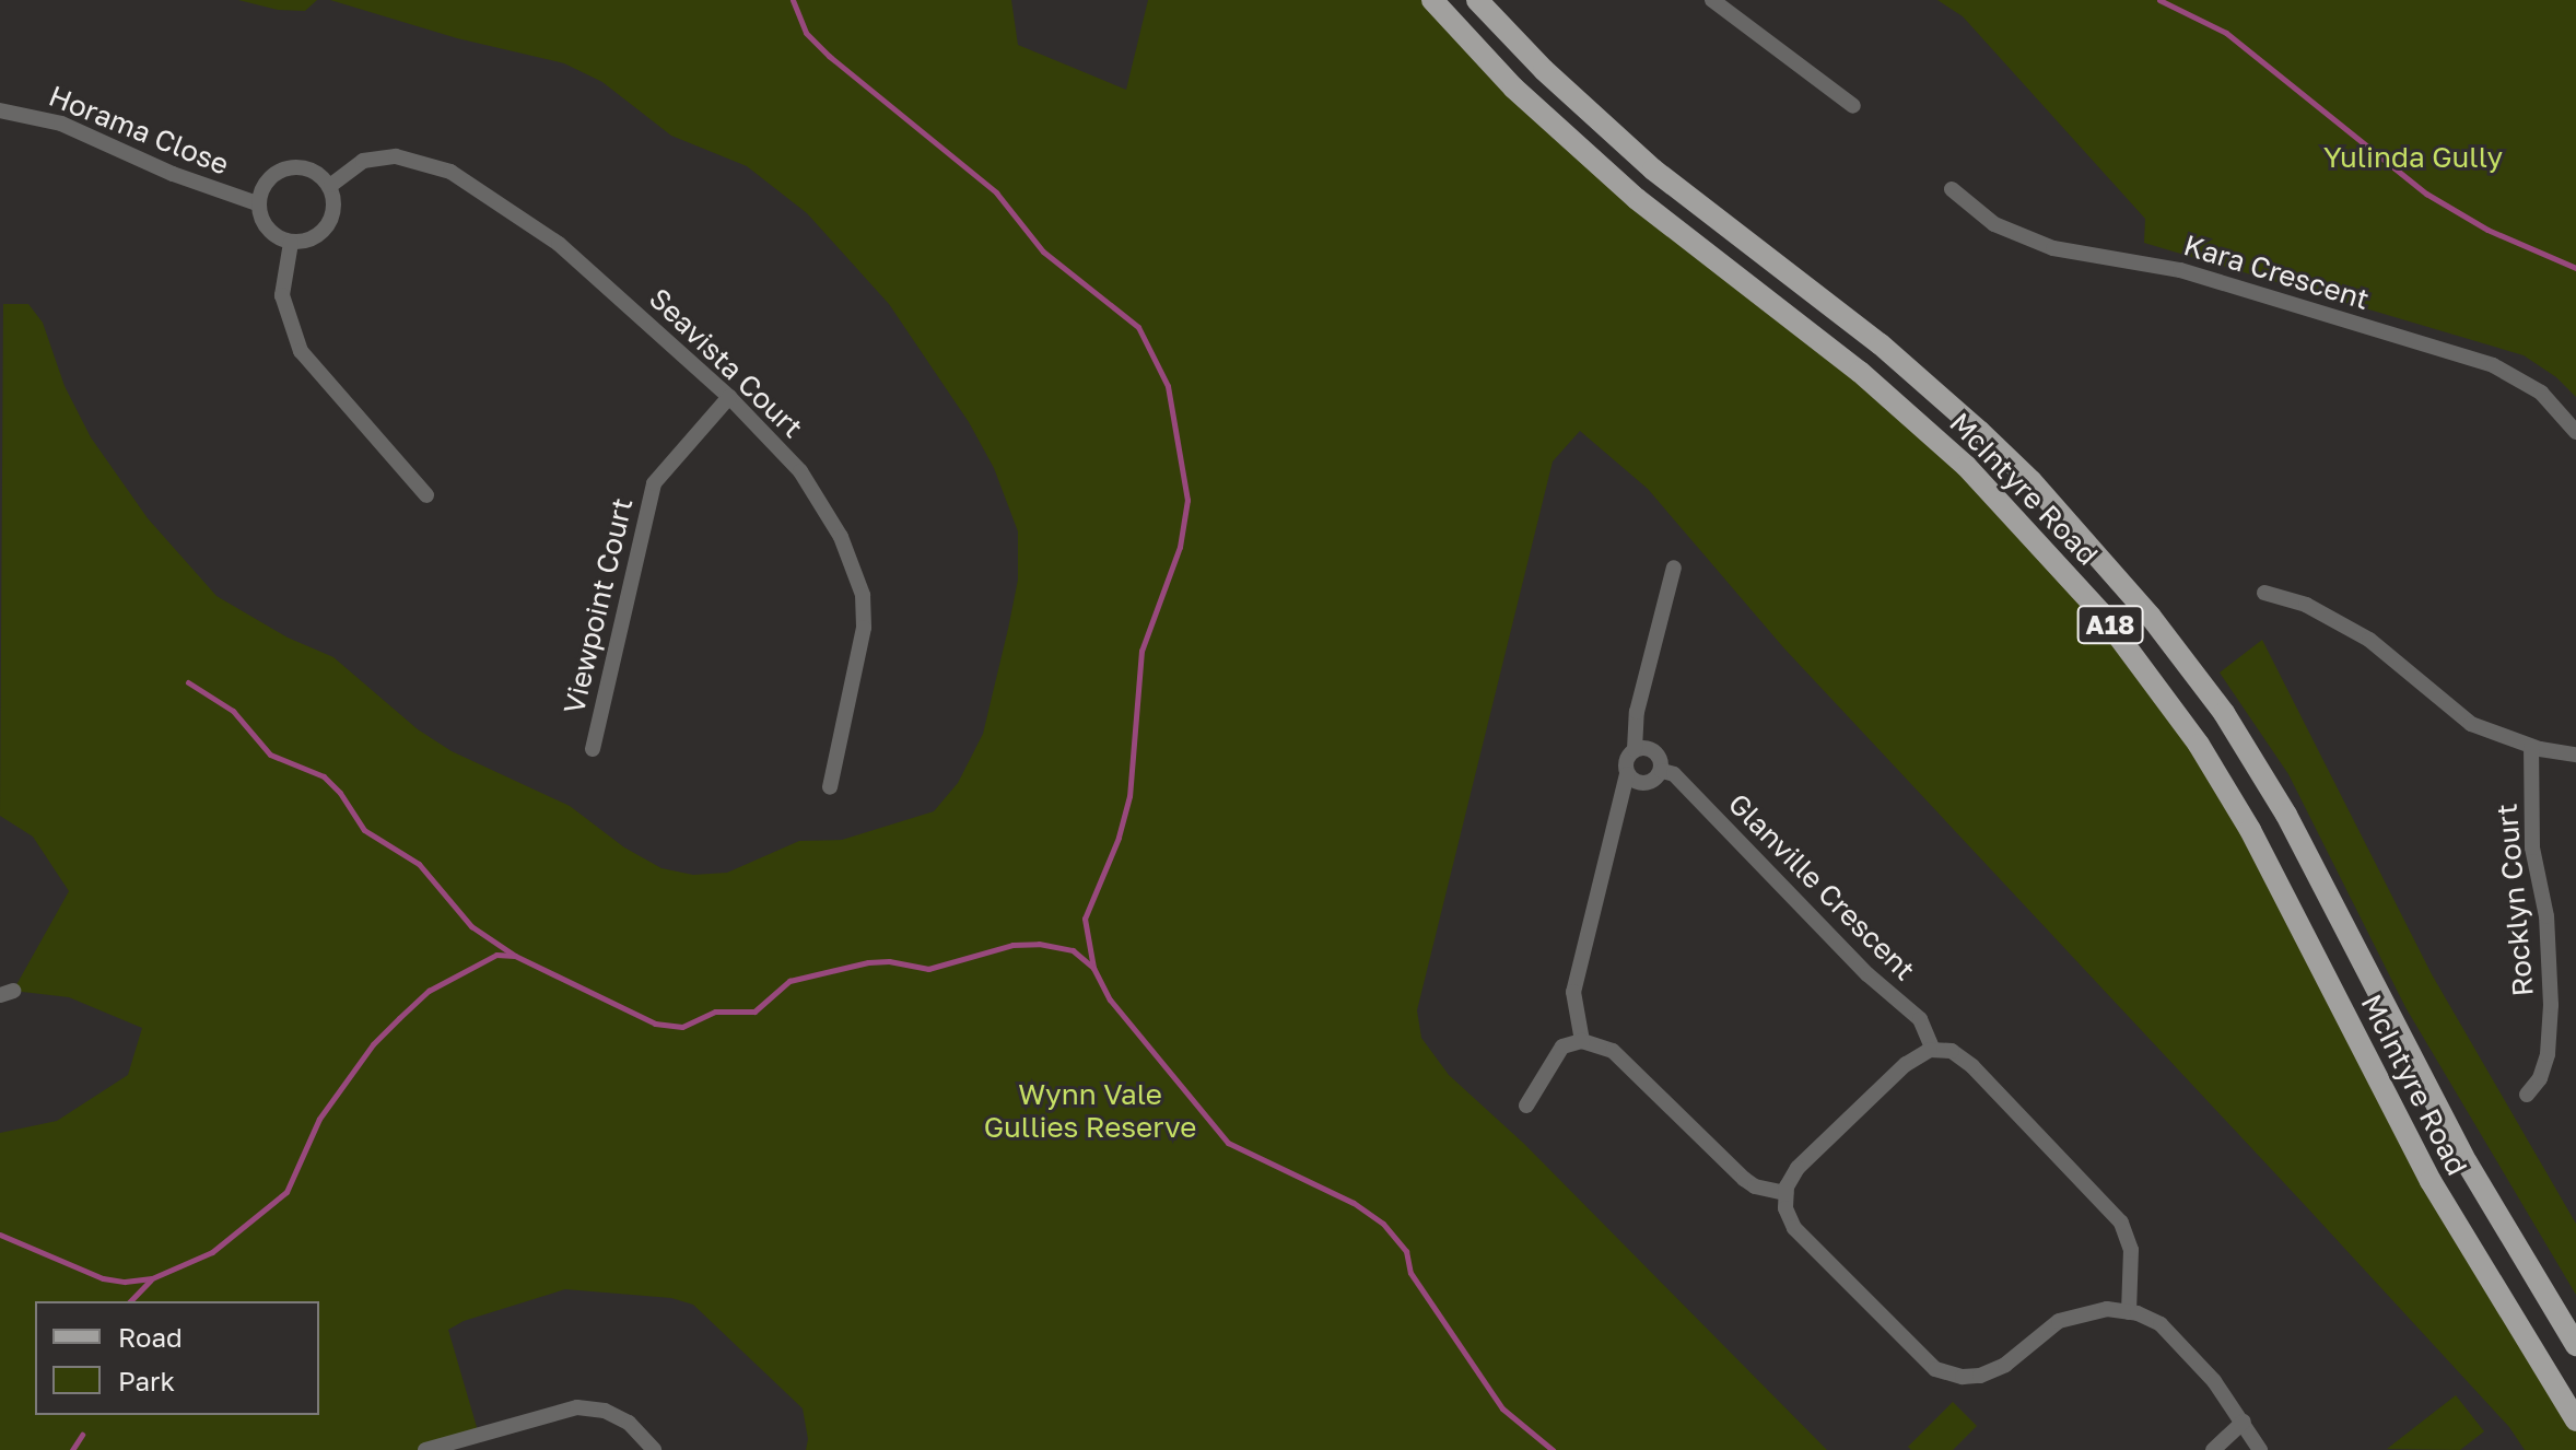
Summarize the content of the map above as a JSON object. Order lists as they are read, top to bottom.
{
  "streets": {
    "main road": ["McIntyre Road", "A18"],
    "street": [
      "Horama Close",
      "Kara Crescent",
      "Seavista Court",
      "Viewpoint Court",
      "Glanville Crescent",
      "Rocklyn Court"
    ]
  },
  "crossings": [
    ["Horama Close", "Seavista Court"],
    ["Seavista Court", "Viewpoint Court"]
  ],
  "parks": ["Yulinda Gully", "Wynn Vale Gullies Reserve"],
  "legend": ["Road", "Park"]
}
